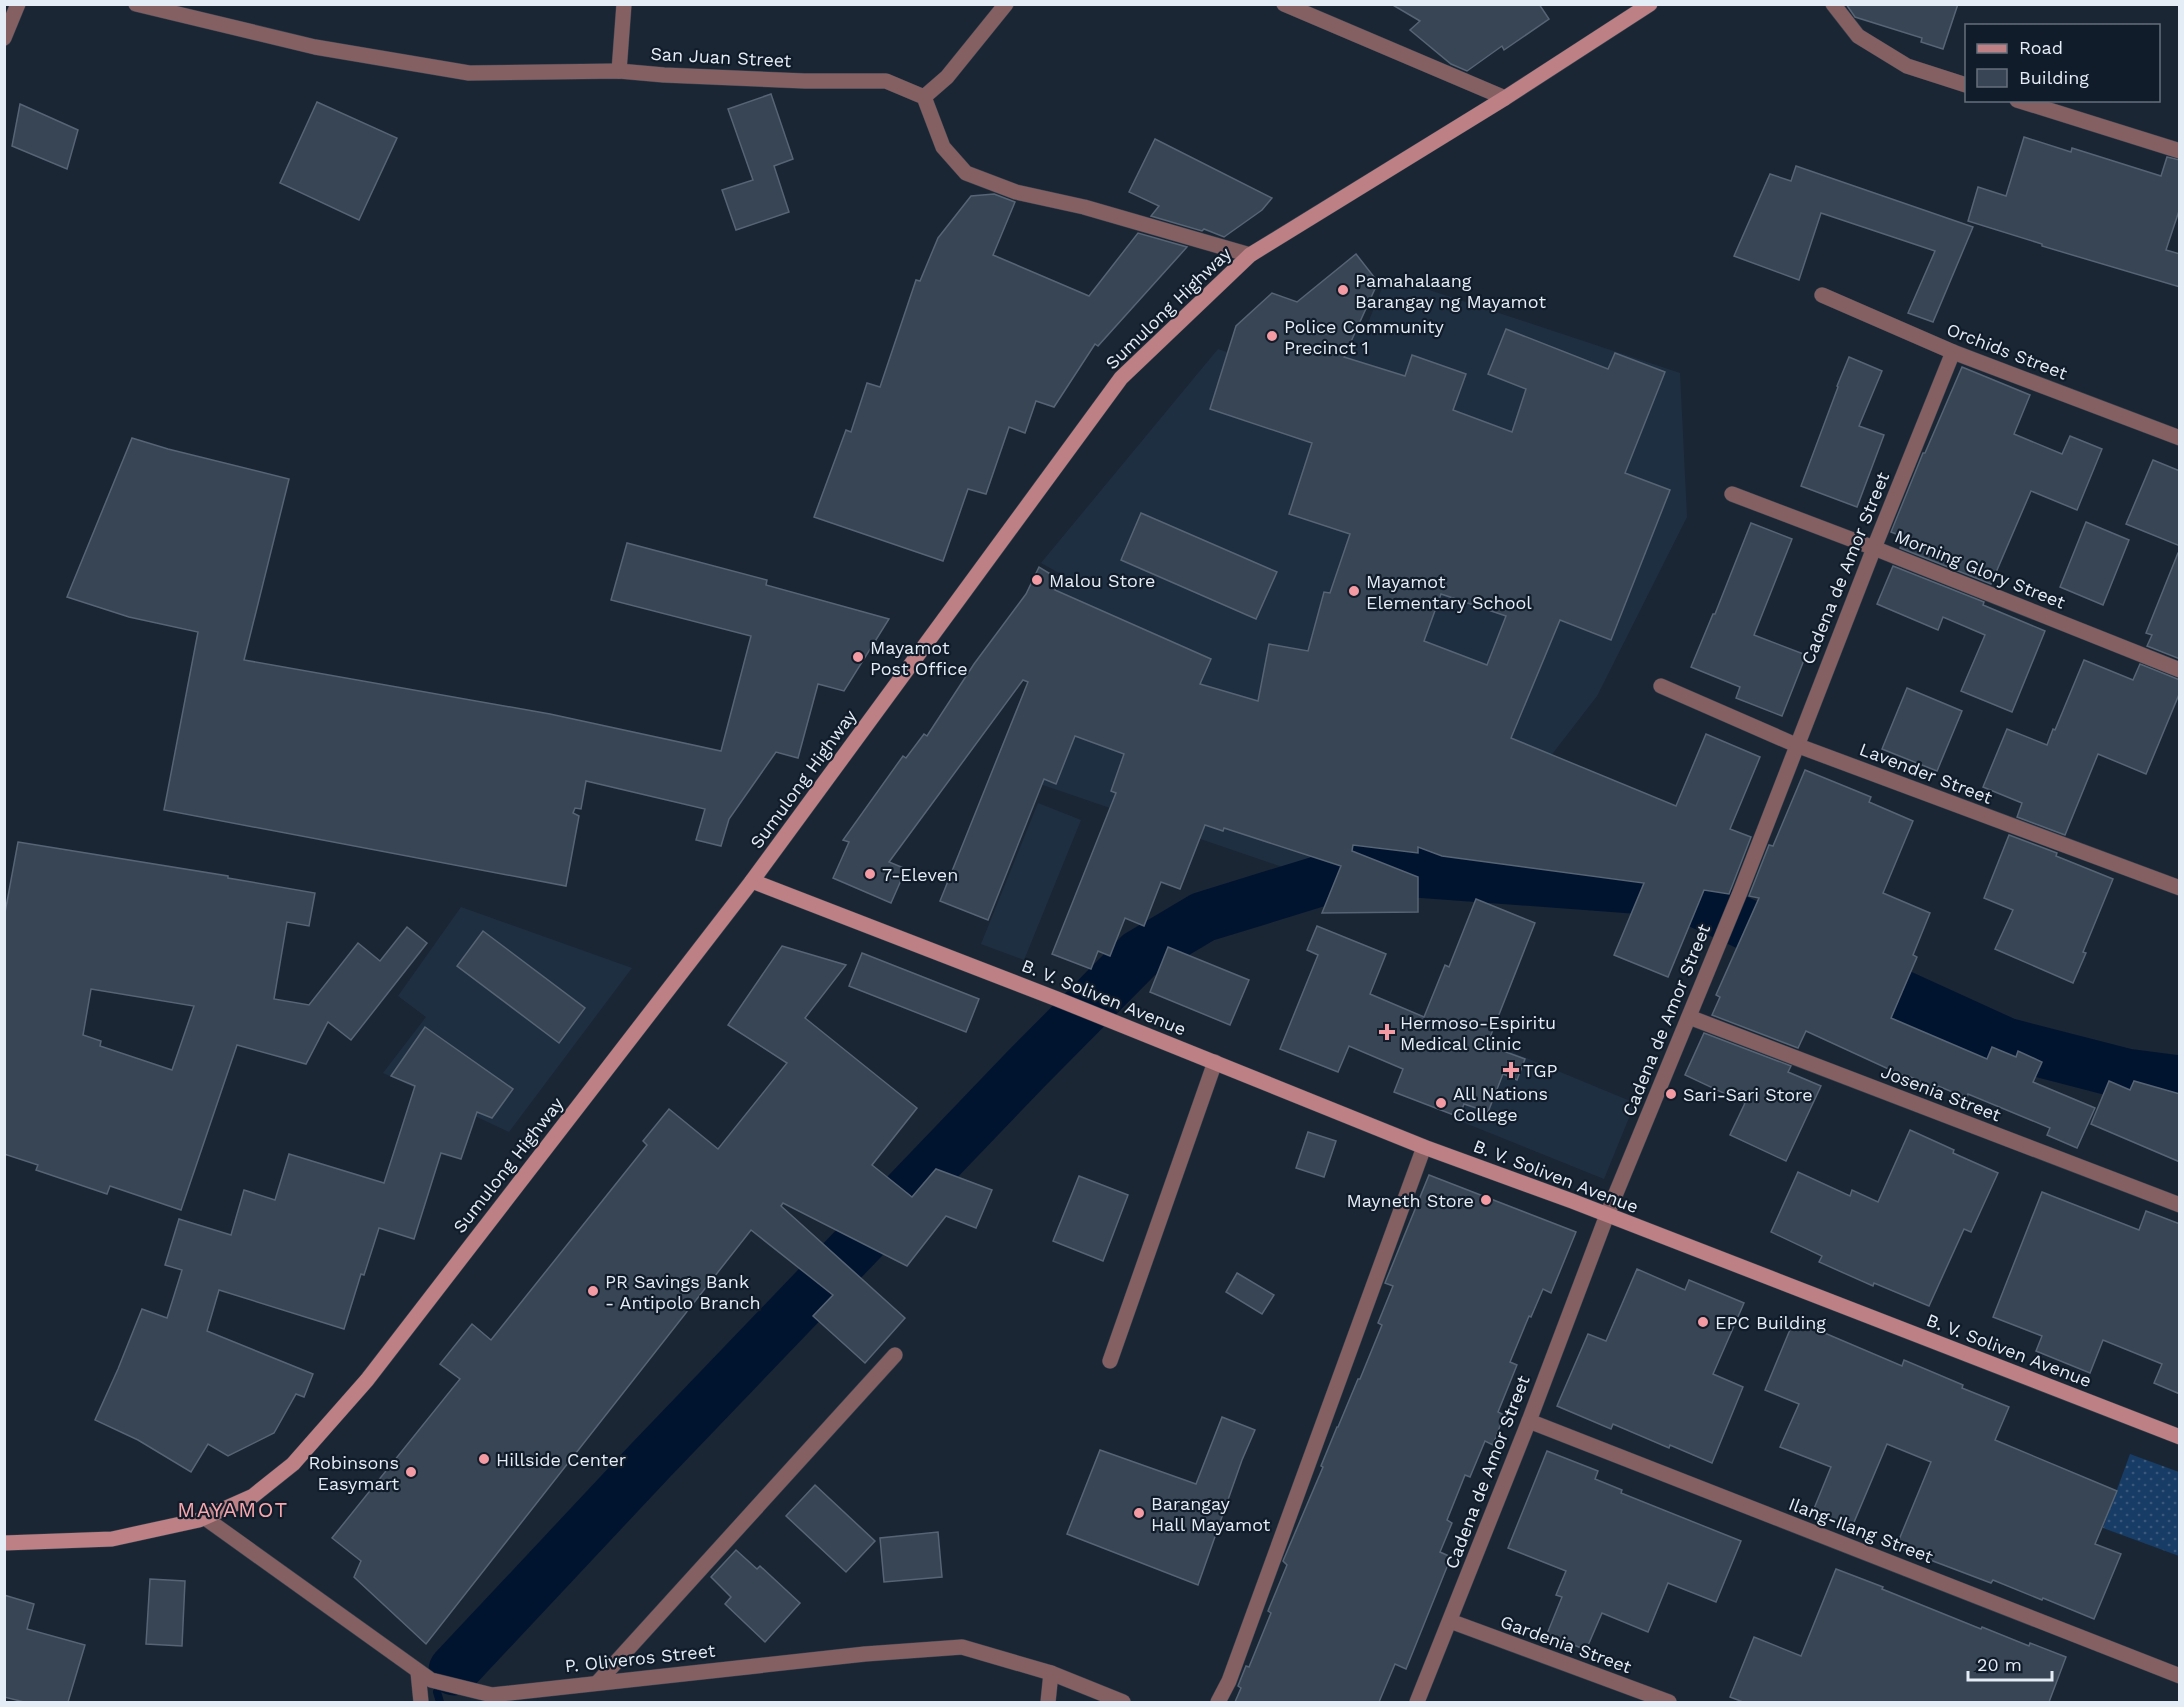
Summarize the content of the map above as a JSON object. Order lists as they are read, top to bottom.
{
  "streets": {
    "main road": ["Sumulong Highway", "B. V. Soliven Avenue"],
    "street": [
      "San Juan Street",
      "Orchids Street",
      "Cadena de Amor Street",
      "Morning Glory Street",
      "Lavender Street",
      "Josenia Street",
      "Ilang-Ilang Street",
      "Gardenia Street",
      "P. Oliveros Street"
    ]
  },
  "crossings": [
    ["Sumulong Highway", "B. V. Soliven Avenue"],
    ["Sumulong Highway", "P. Oliveros Street"],
    ["Orchids Street", "Cadena de Amor Street"],
    ["Cadena de Amor Street", "Morning Glory Street"],
    ["Cadena de Amor Street", "Lavender Street"],
    ["Cadena de Amor Street", "B. V. Soliven Avenue"],
    ["Cadena de Amor Street", "Josenia Street"],
    ["Cadena de Amor Street", "Ilang-Ilang Street"],
    ["Cadena de Amor Street", "Gardenia Street"]
  ],
  "districts": ["MAYAMOT"],
  "places": {
    "other": [
      "Pamahalaang Barangay ng Mayamot",
      "Police Community Precinct 1",
      "Malou Store",
      "Mayamot Elementary School",
      "Mayamot Post Office",
      "7-Eleven",
      "Sari-Sari Store",
      "All Nations College",
      "Mayneth Store",
      "PR Savings Bank - Antipolo Branch",
      "EPC Building",
      "Hillside Center",
      "Robinsons Easymart",
      "Barangay Hall Mayamot"
    ],
    "health": ["Hermoso-Espiritu Medical Clinic", "TGP"]
  },
  "legend": ["Road", "Building"],
  "scale_bar": "20 m"
}
